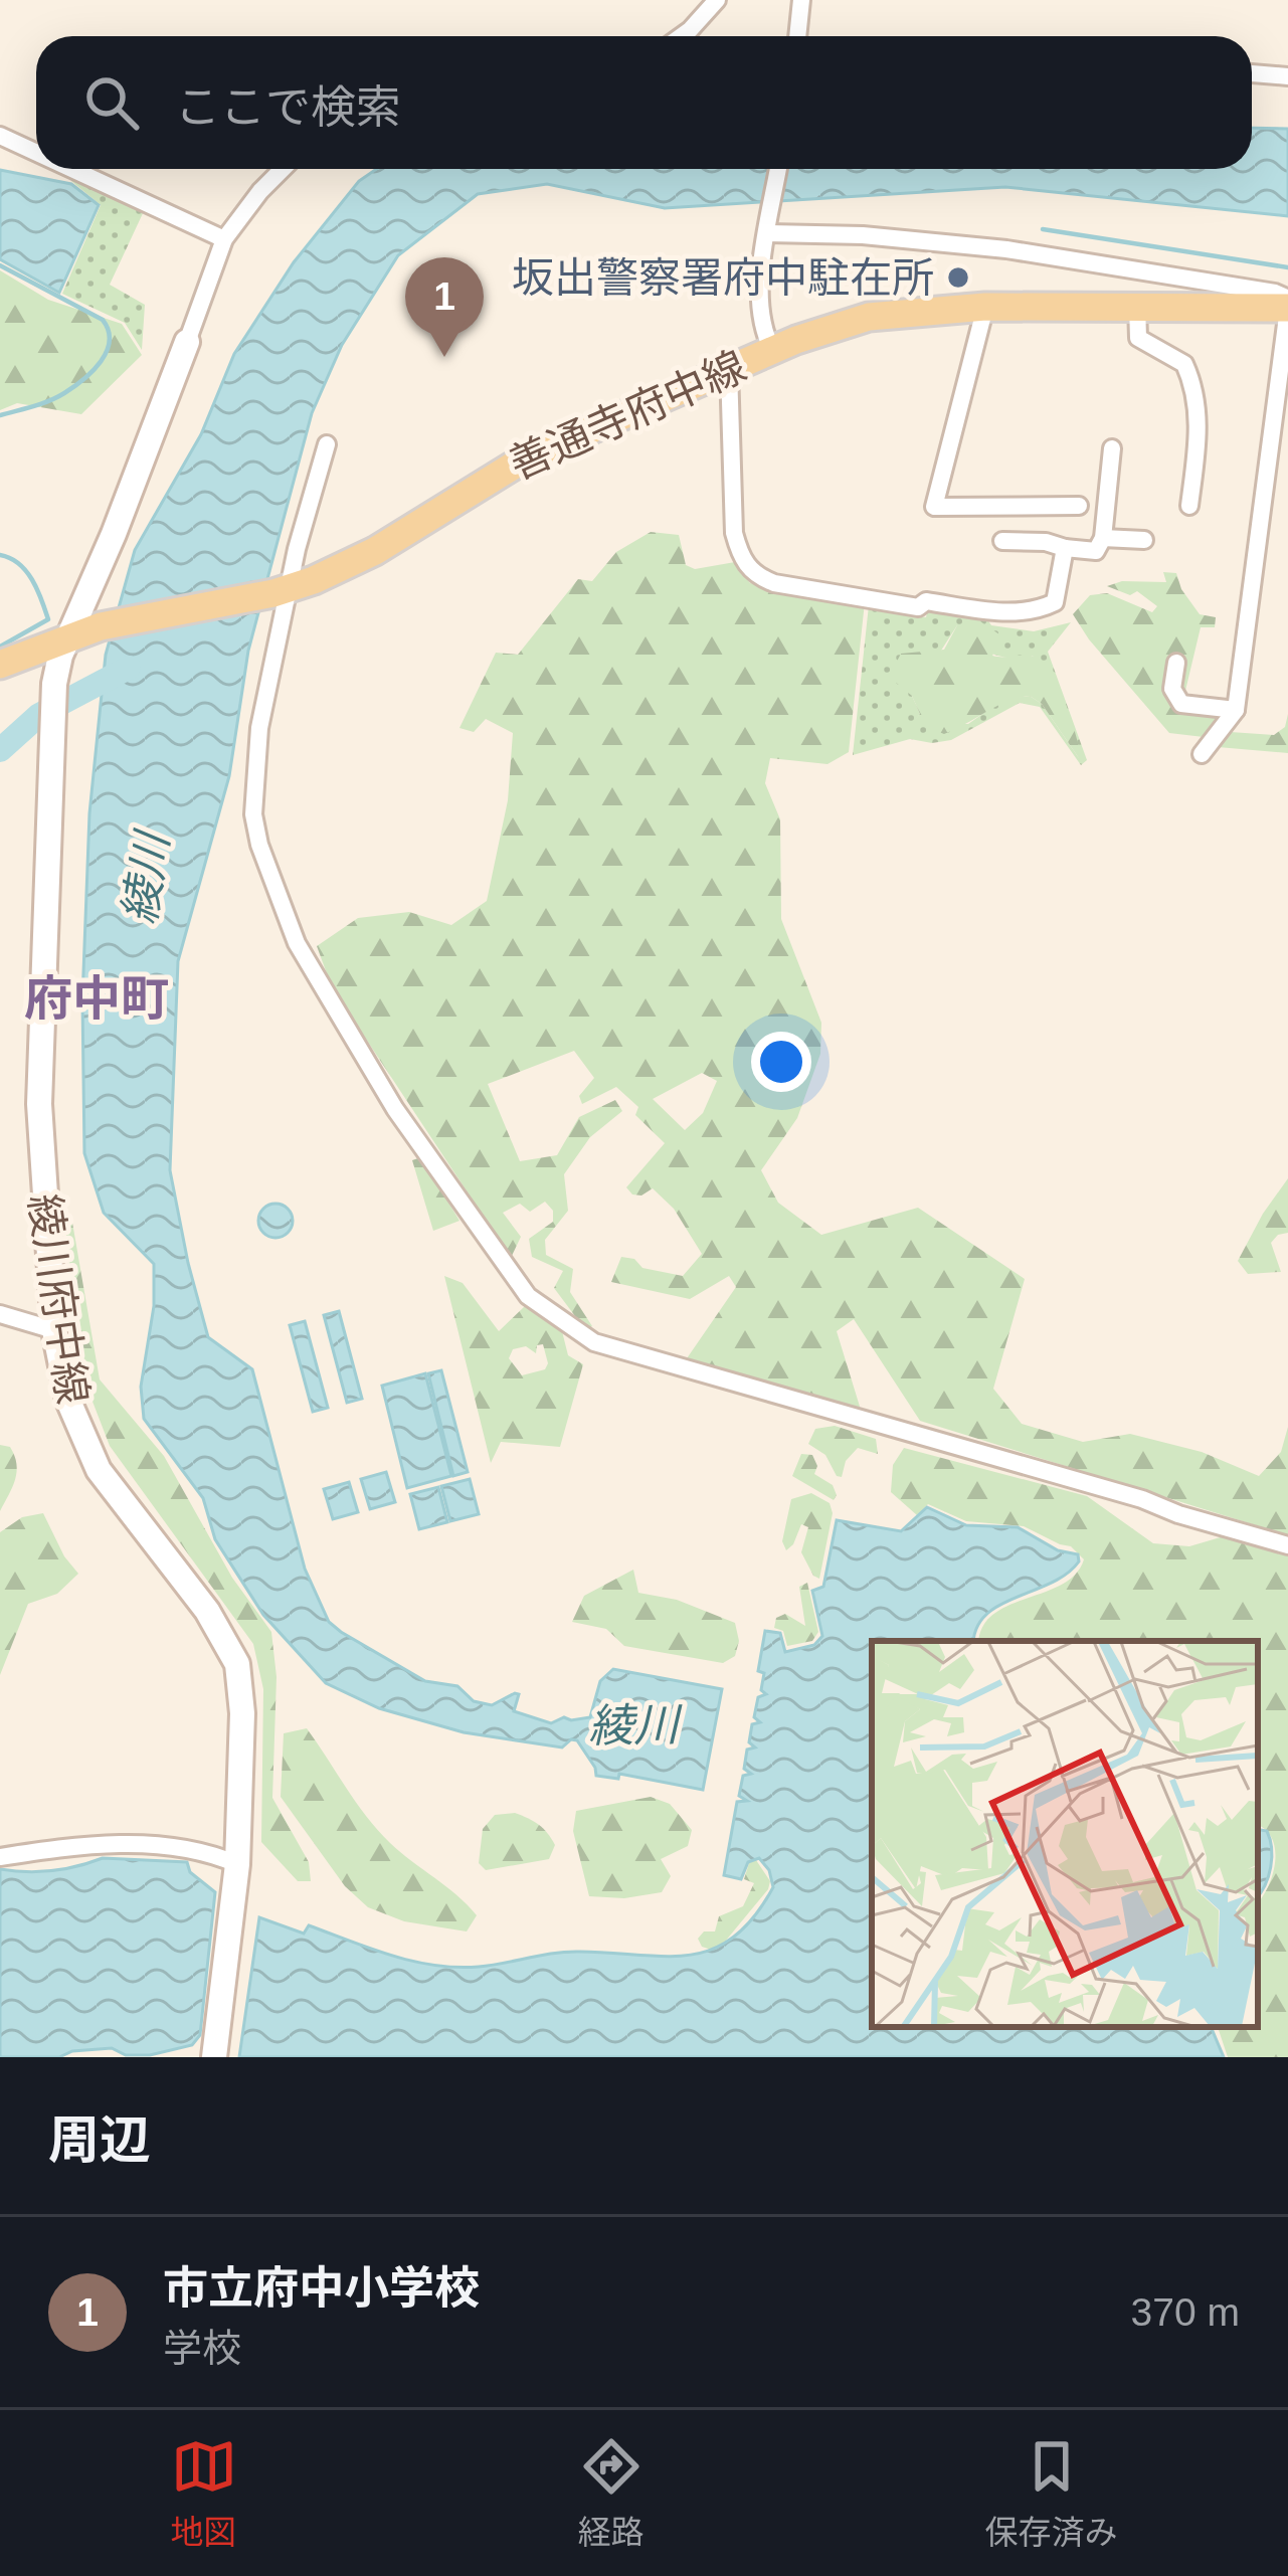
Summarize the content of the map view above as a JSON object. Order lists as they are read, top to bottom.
{
  "streets": {
    "main road": ["善通寺府中線", "綾川府中線"]
  },
  "crossings": [
    ["善通寺府中線", "綾川府中線"]
  ],
  "districts": ["府中町"],
  "water": ["綾川"],
  "places": ["坂出警察署府中駐在所"],
  "page": {
    "search": "ここで検索",
    "pins": "1",
    "heading": "周辺",
    "list": [
      {
        "mark": "1",
        "name": "市立府中小学校",
        "note": "学校",
        "value": "370 m"
      }
    ],
    "nav": ["地図", "経路", "保存済み"]
  }
}
